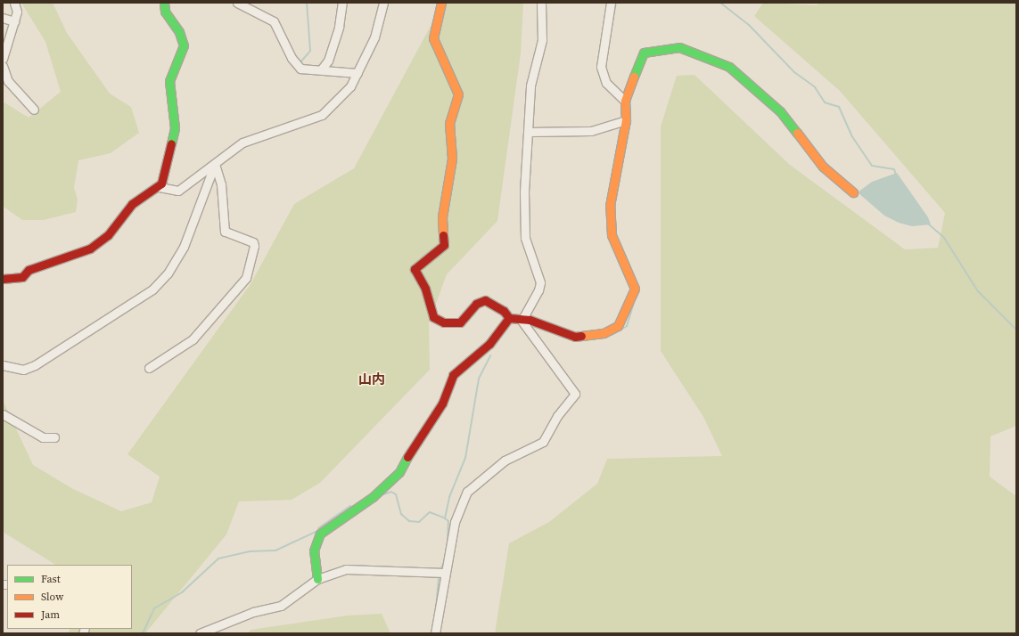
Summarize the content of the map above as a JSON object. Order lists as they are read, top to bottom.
{
  "districts": ["山内"],
  "legend": ["Fast", "Slow", "Jam"]
}
